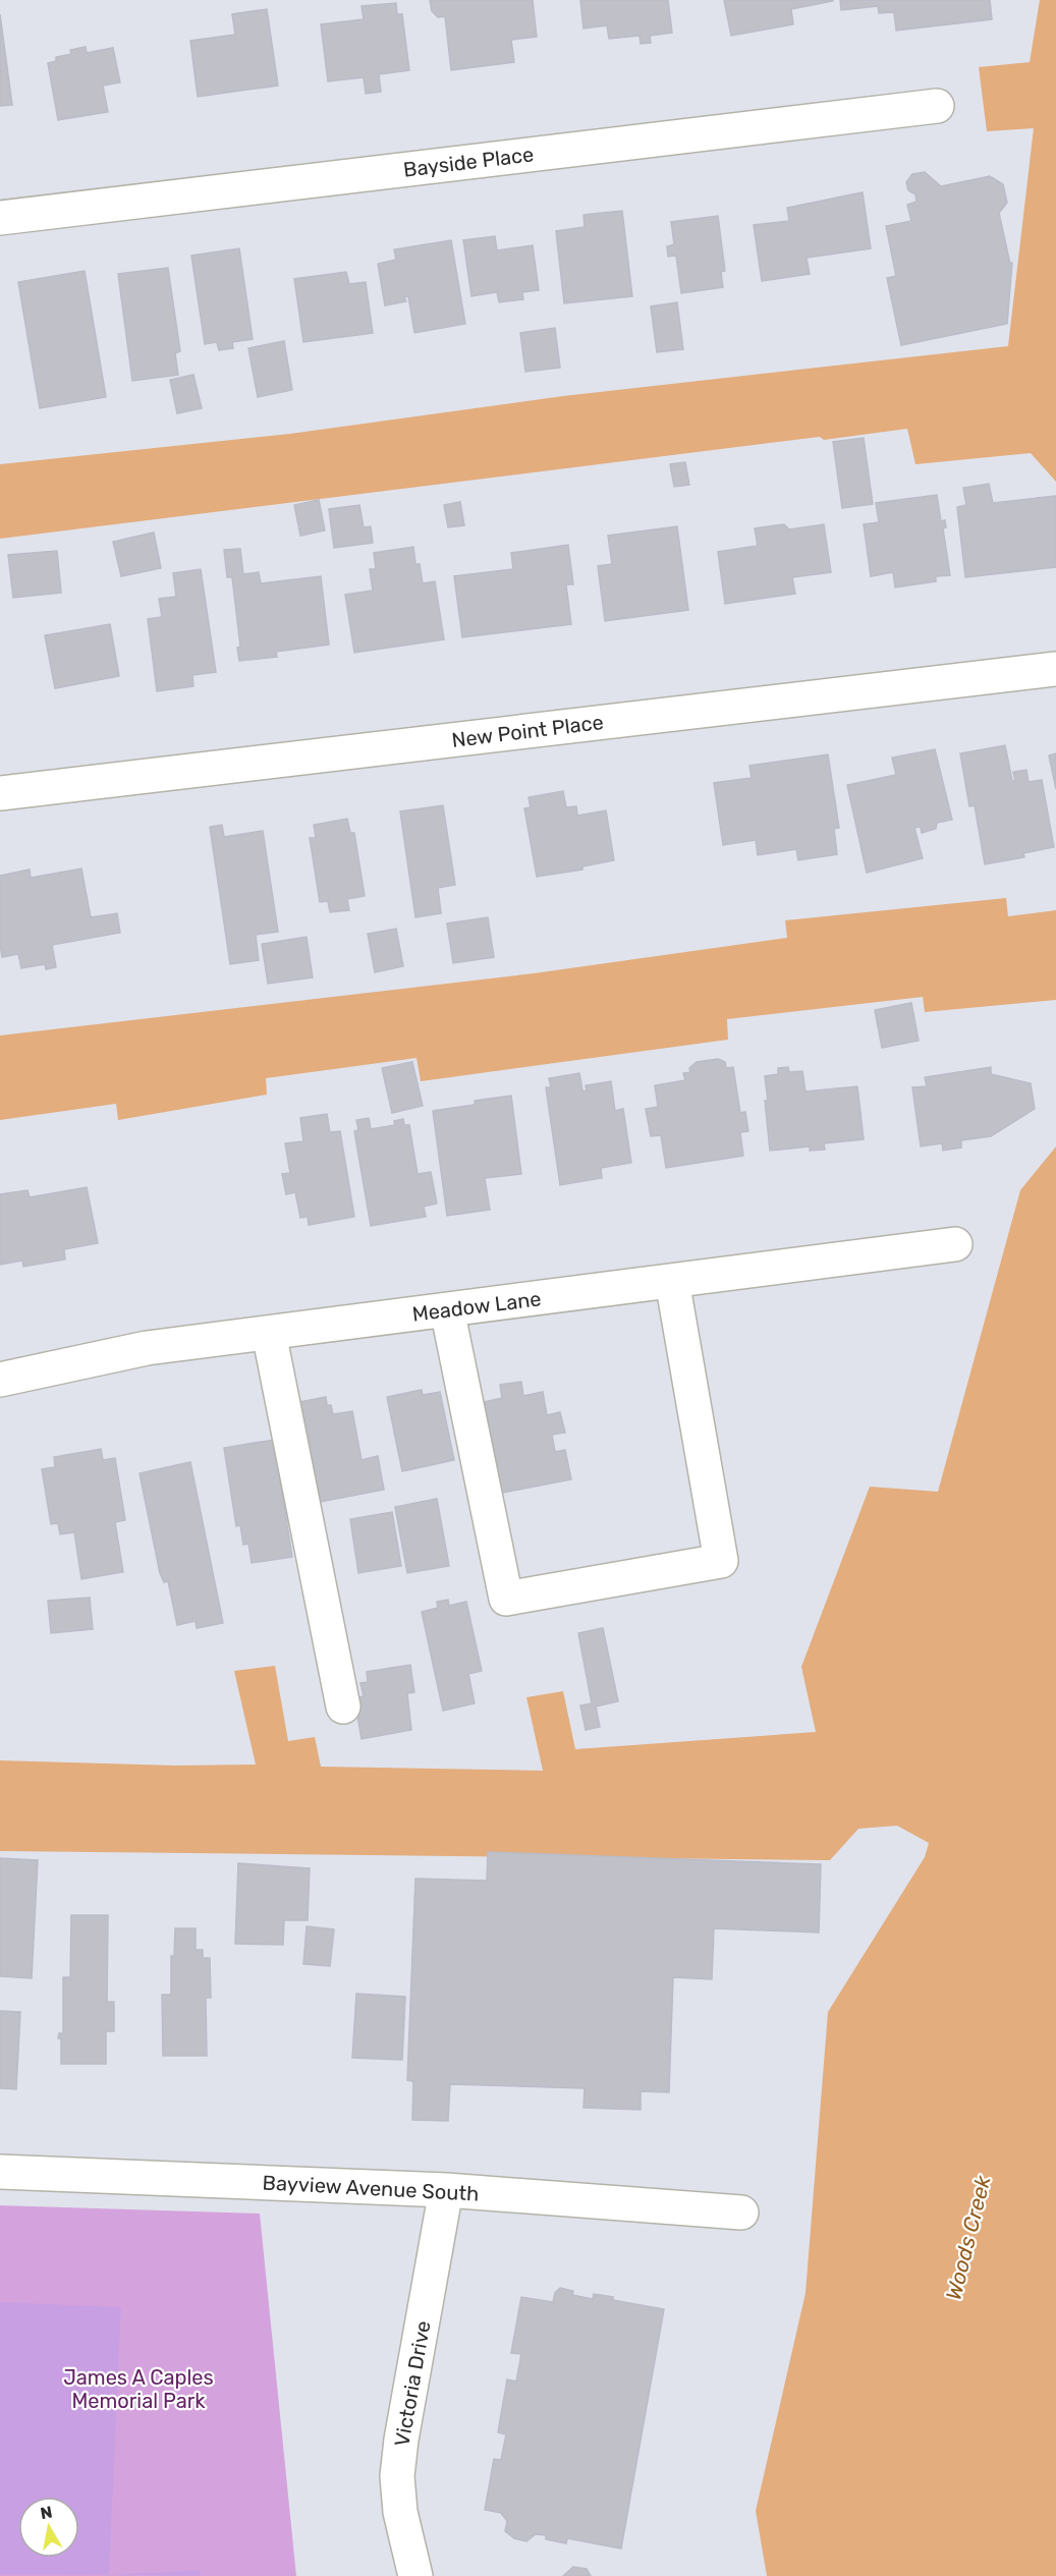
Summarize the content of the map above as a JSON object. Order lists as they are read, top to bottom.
{
  "streets": {
    "street": [
      "Bayside Place",
      "New Point Place",
      "Meadow Lane",
      "Bayview Avenue South",
      "Victoria Drive"
    ]
  },
  "crossings": [
    ["Bayview Avenue South", "Victoria Drive"]
  ],
  "water": ["Woods Creek"],
  "parks": ["James A Caples Memorial Park"],
  "north": "top"
}
